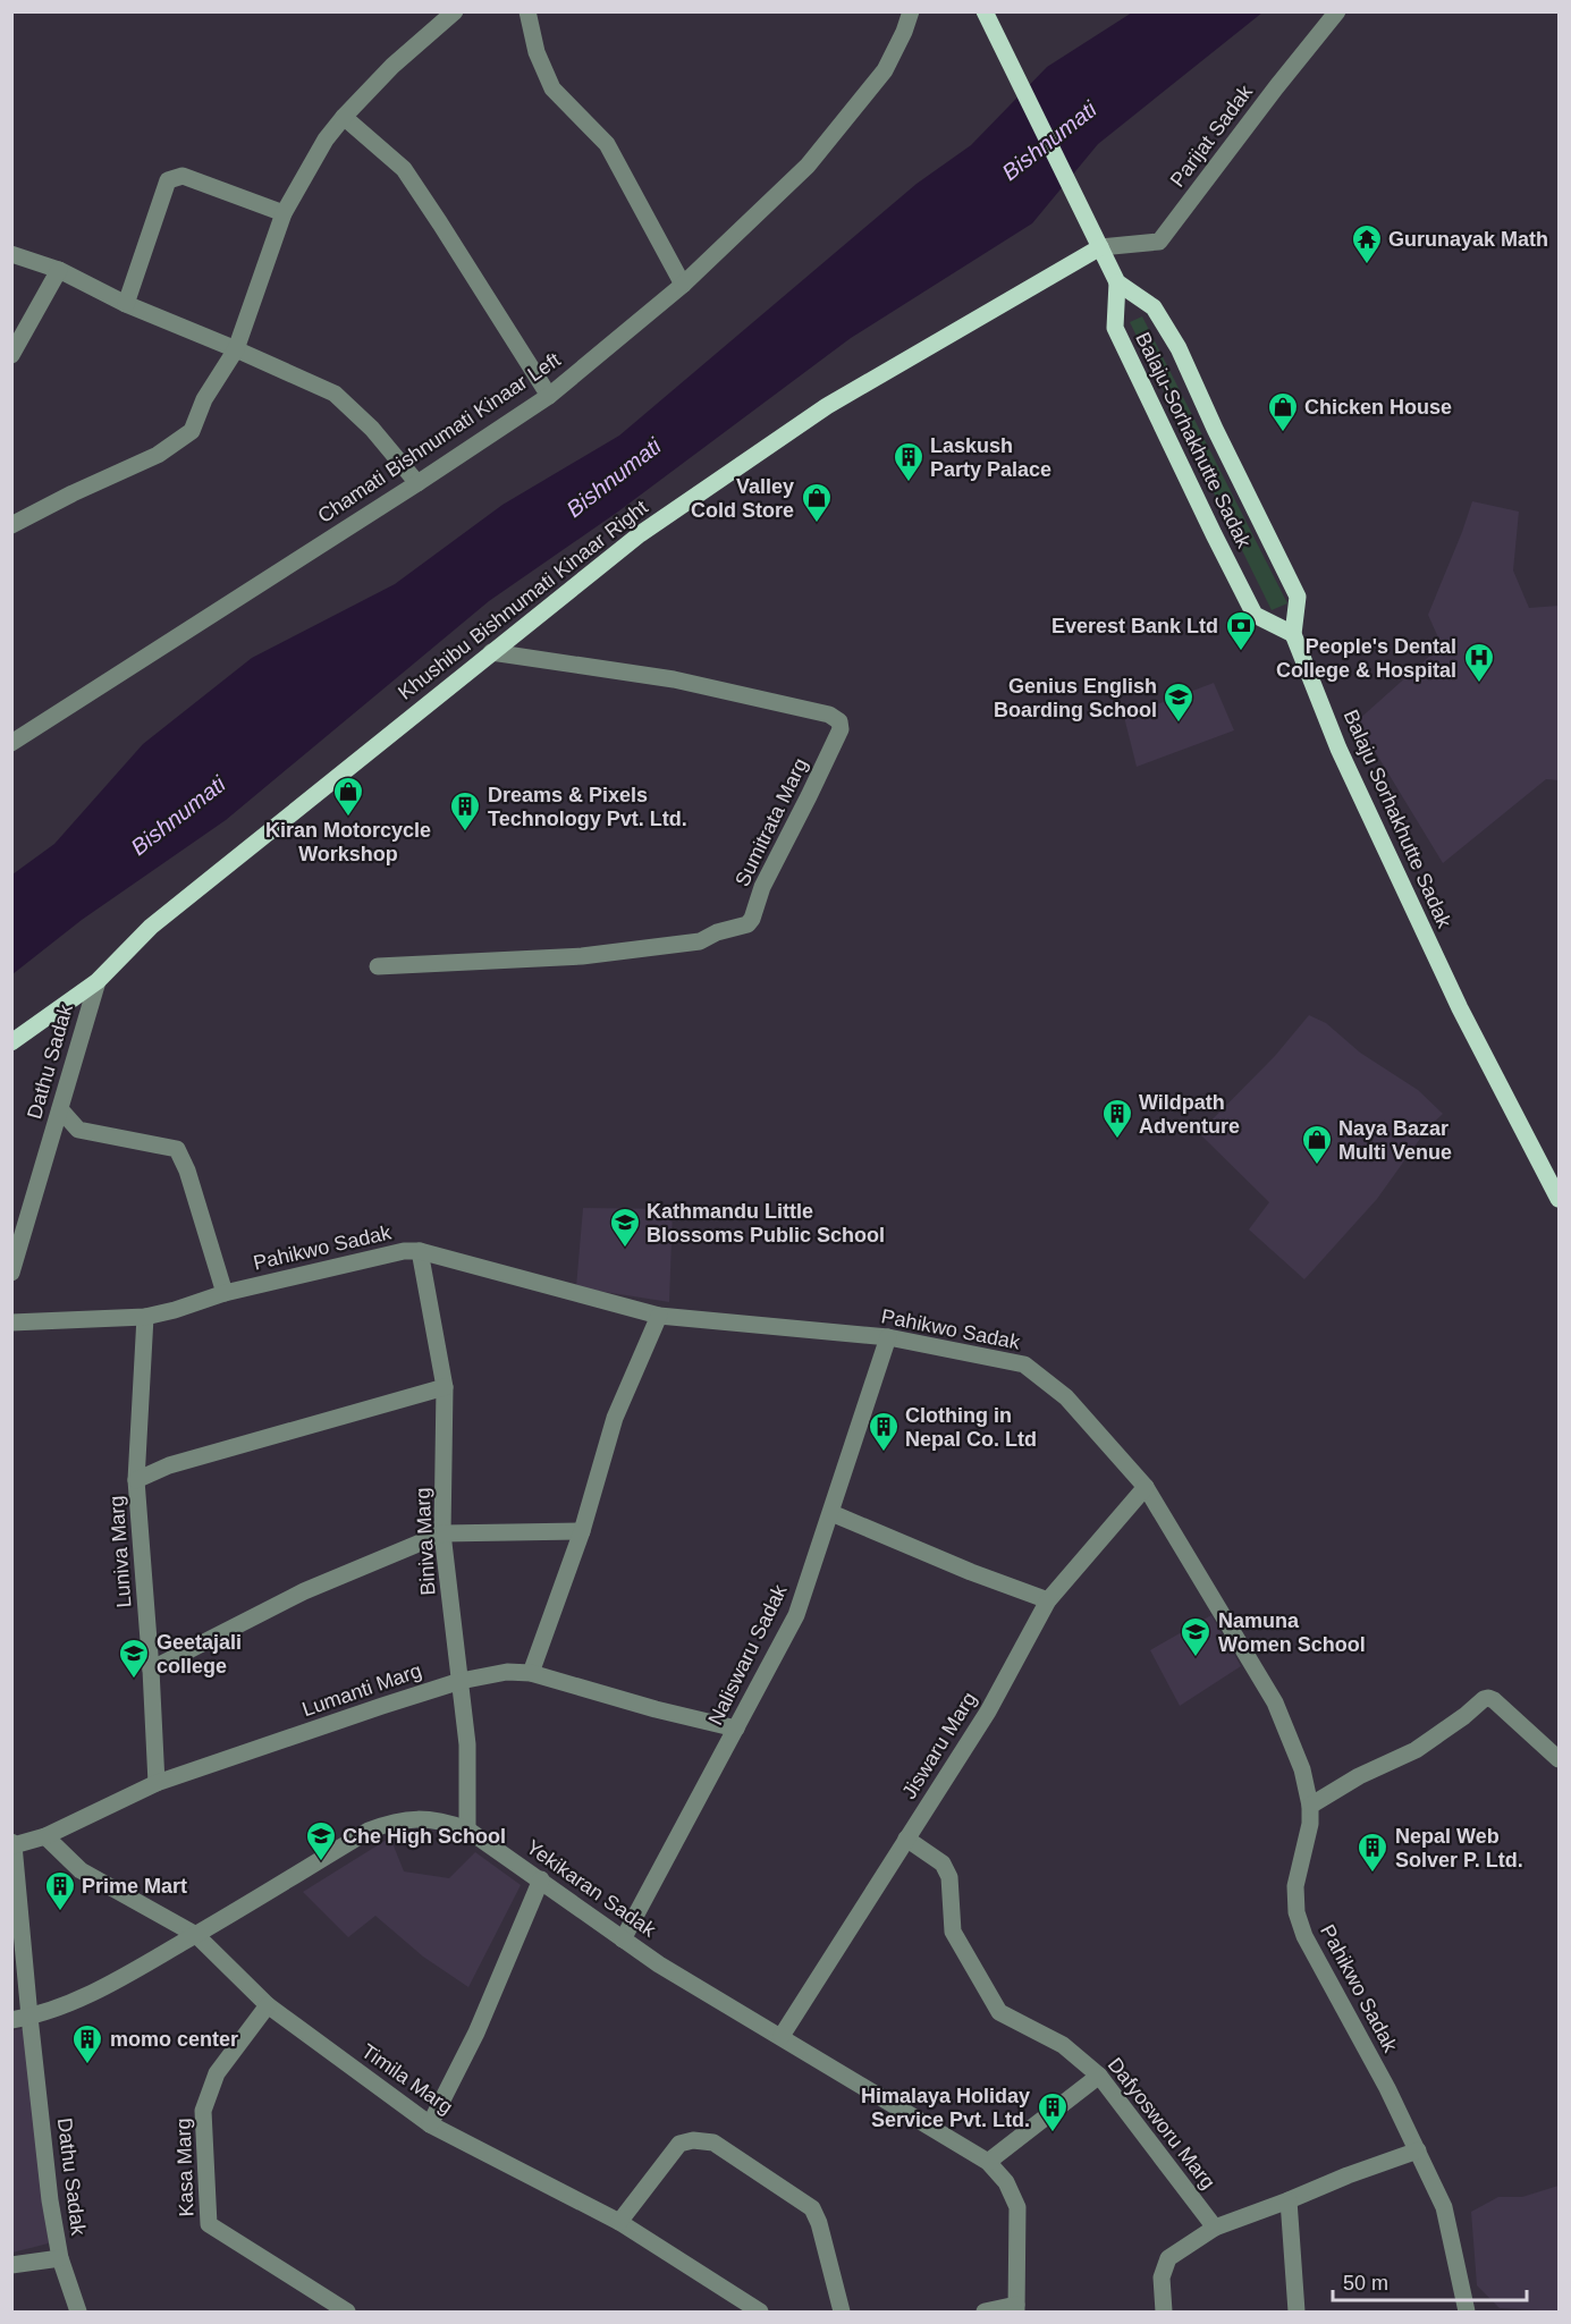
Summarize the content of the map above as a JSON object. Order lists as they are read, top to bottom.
{
  "streets": {
    "main road": ["Balaju-Sorhakhutte Sadak", "Khushibu Bishnumati Kinaar Right", "Balaju Sorhakhutte Sadak"],
    "street": [
      "Parijat Sadak",
      "Chamati Bishnumati Kinaar Left",
      "Sumitrata Marg",
      "Dathu Sadak",
      "Pahikwo Sadak",
      "Biniva Marg",
      "Luniva Marg",
      "Naliswaru Sadak",
      "Lumanti Marg",
      "Jiswaru Marg",
      "Yekikaran Sadak",
      "Timila Marg",
      "Dafyosworu Marg",
      "Kasa Marg"
    ]
  },
  "crossings": [
    ["Parijat Sadak", "Balaju-Sorhakhutte Sadak"],
    ["Parijat Sadak", "Khushibu Bishnumati Kinaar Right"],
    ["Balaju-Sorhakhutte Sadak", "Khushibu Bishnumati Kinaar Right"],
    ["Balaju-Sorhakhutte Sadak", "Balaju Sorhakhutte Sadak"],
    ["Khushibu Bishnumati Kinaar Right", "Sumitrata Marg"],
    ["Khushibu Bishnumati Kinaar Right", "Dathu Sadak"],
    ["Dathu Sadak", "Lumanti Marg"],
    ["Dathu Sadak", "Yekikaran Sadak"],
    ["Pahikwo Sadak", "Biniva Marg"],
    ["Pahikwo Sadak", "Luniva Marg"],
    ["Pahikwo Sadak", "Naliswaru Sadak"],
    ["Pahikwo Sadak", "Jiswaru Marg"],
    ["Biniva Marg", "Lumanti Marg"],
    ["Biniva Marg", "Yekikaran Sadak"],
    ["Luniva Marg", "Lumanti Marg"],
    ["Naliswaru Sadak", "Lumanti Marg"],
    ["Naliswaru Sadak", "Yekikaran Sadak"],
    ["Lumanti Marg", "Timila Marg"],
    ["Jiswaru Marg", "Yekikaran Sadak"],
    ["Jiswaru Marg", "Dafyosworu Marg"],
    ["Yekikaran Sadak", "Timila Marg"],
    ["Timila Marg", "Kasa Marg"]
  ],
  "water": ["Bishnumati"],
  "places": {
    "temple": ["Gurunayak Math"],
    "shop": [
      "Chicken House",
      "Valley Cold Store",
      "Kiran Motorcycle Workshop",
      "Naya Bazar Multi Venue"
    ],
    "building": [
      "Laskush Party Palace",
      "Dreams & Pixels Technology Pvt. Ltd.",
      "Wildpath Adventure",
      "Clothing in Nepal Co. Ltd",
      "Nepal Web Solver P. Ltd.",
      "Prime Mart",
      "momo center",
      "Himalaya Holiday Service Pvt. Ltd."
    ],
    "bank": ["Everest Bank Ltd"],
    "hospital": ["People's Dental College & Hospital"],
    "school or university": [
      "Genius English Boarding School",
      "Kathmandu Little Blossoms Public School",
      "Namuna Women School",
      "Geetajali college",
      "Che High School"
    ]
  },
  "scale_bar": "50 m"
}
